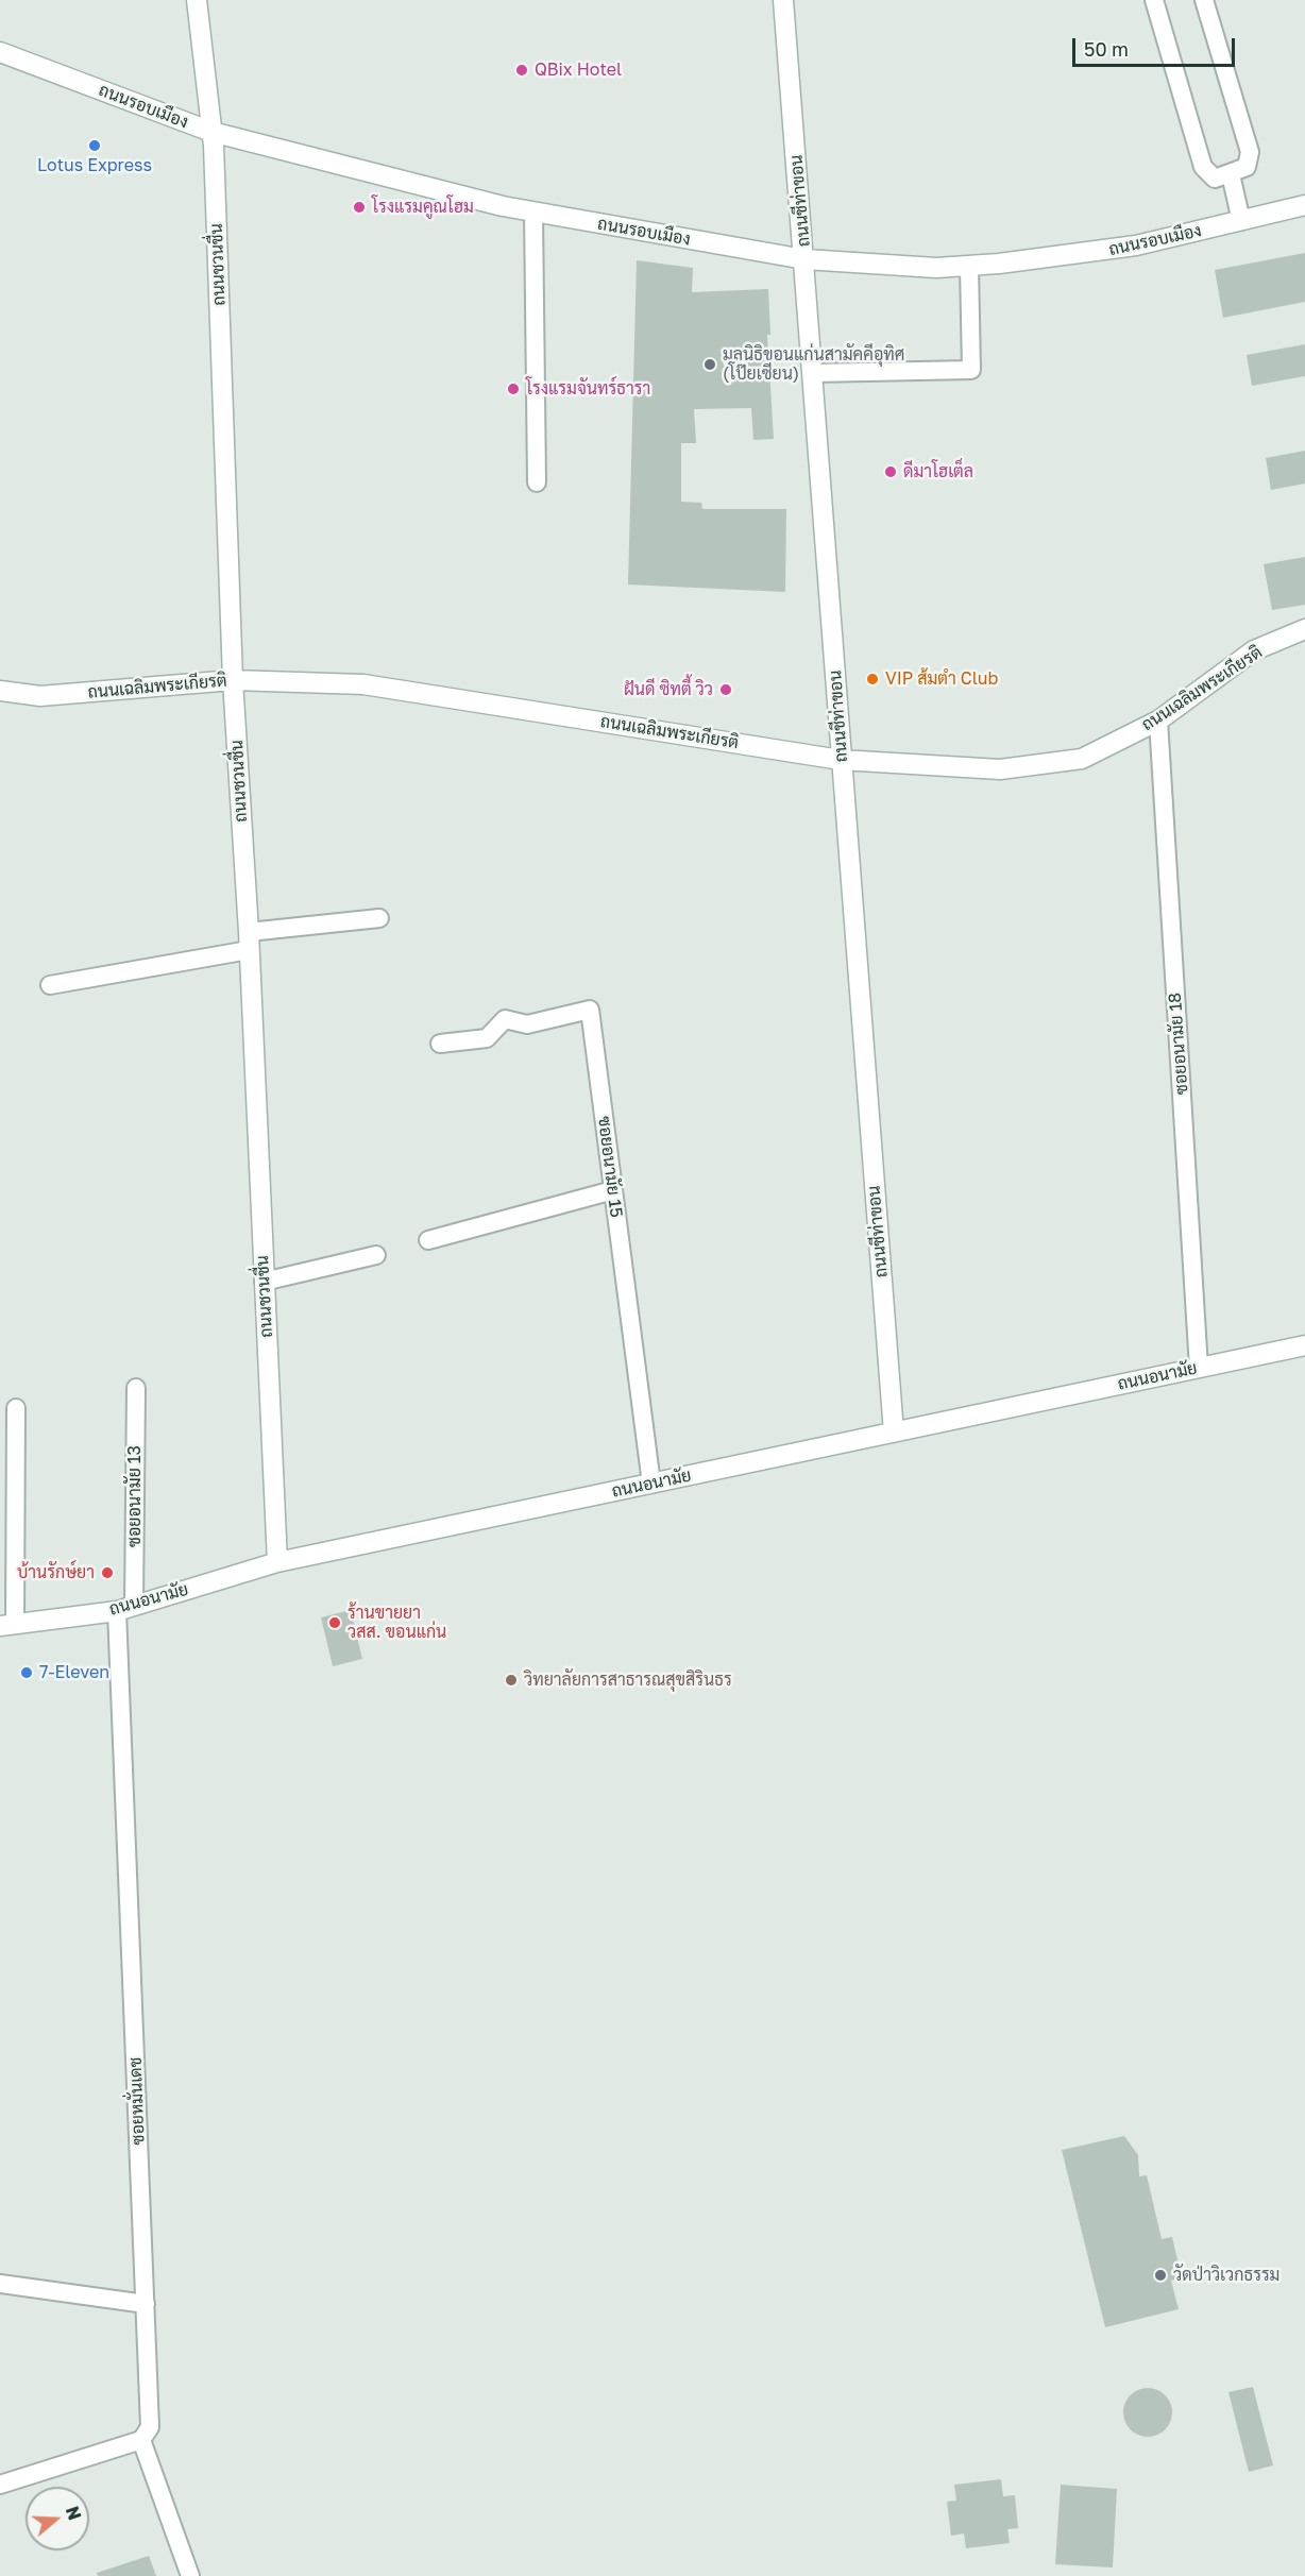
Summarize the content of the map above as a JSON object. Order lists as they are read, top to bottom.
{
  "streets": {
    "street": [
      "ถนนรอบเมือง",
      "ถนนชีท่าขอน",
      "ถนนชวนชื่น",
      "ถนนเฉลิมพระเกียรติ",
      "ซอยอนามัย 18",
      "ซอยอนามัย 15",
      "ถนนอนามัย",
      "ซอยอนามัย 13",
      "ซอยหมั่นเดช"
    ]
  },
  "crossings": [
    ["ถนนรอบเมือง", "ถนนชีท่าขอน"],
    ["ถนนรอบเมือง", "ถนนชวนชื่น"],
    ["ถนนชีท่าขอน", "ถนนเฉลิมพระเกียรติ"],
    ["ถนนชีท่าขอน", "ถนนอนามัย"],
    ["ถนนชวนชื่น", "ถนนเฉลิมพระเกียรติ"],
    ["ถนนชวนชื่น", "ถนนอนามัย"],
    ["ถนนเฉลิมพระเกียรติ", "ซอยอนามัย 18"],
    ["ซอยอนามัย 18", "ถนนอนามัย"],
    ["ซอยอนามัย 15", "ถนนอนามัย"],
    ["ถนนอนามัย", "ซอยอนามัย 13"],
    ["ถนนอนามัย", "ซอยหมั่นเดช"],
    ["ซอยอนามัย 13", "ซอยหมั่นเดช"]
  ],
  "places": [
    "QBix Hotel",
    "Lotus Express",
    "โรงแรมคูณโฮม",
    "มูลนิธิขอนแก่นสามัคคีอุทิศ (โป๊ยเซียน)",
    "โรงแรมจันทร์ธารา",
    "ดีมาโฮเต็ล",
    "VIP ส้มตำ Club",
    "ฝันดี ซิทตี้ วิว",
    "บ้านรักษ์ยา",
    "ร้านขายยา วสส. ขอนแก่น",
    "7-Eleven",
    "วิทยาลัยการสาธารณสุขสิรินธร",
    "วัดป่าวิเวกธรรม"
  ],
  "scale_bar": "50 m",
  "north": "right"
}
